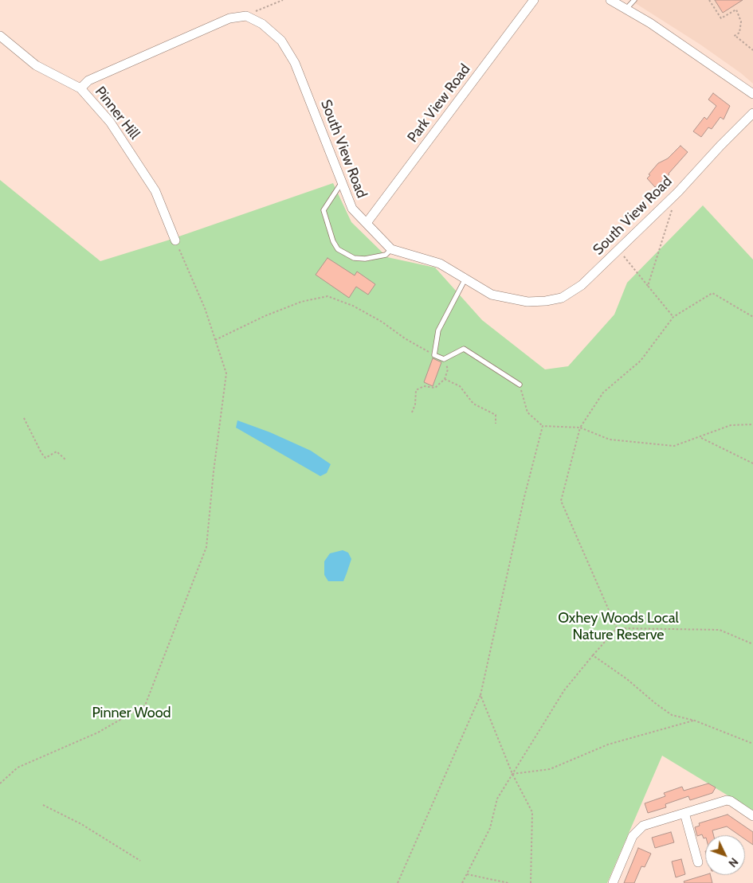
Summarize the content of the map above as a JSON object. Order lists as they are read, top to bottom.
{
  "streets": {
    "street": ["Park View Road", "Pinner Hill", "South View Road"]
  },
  "crossings": [
    ["Park View Road", "South View Road"]
  ],
  "parks": ["Oxhey Woods Local Nature Reserve", "Pinner Wood"],
  "north": "bottom right"
}
